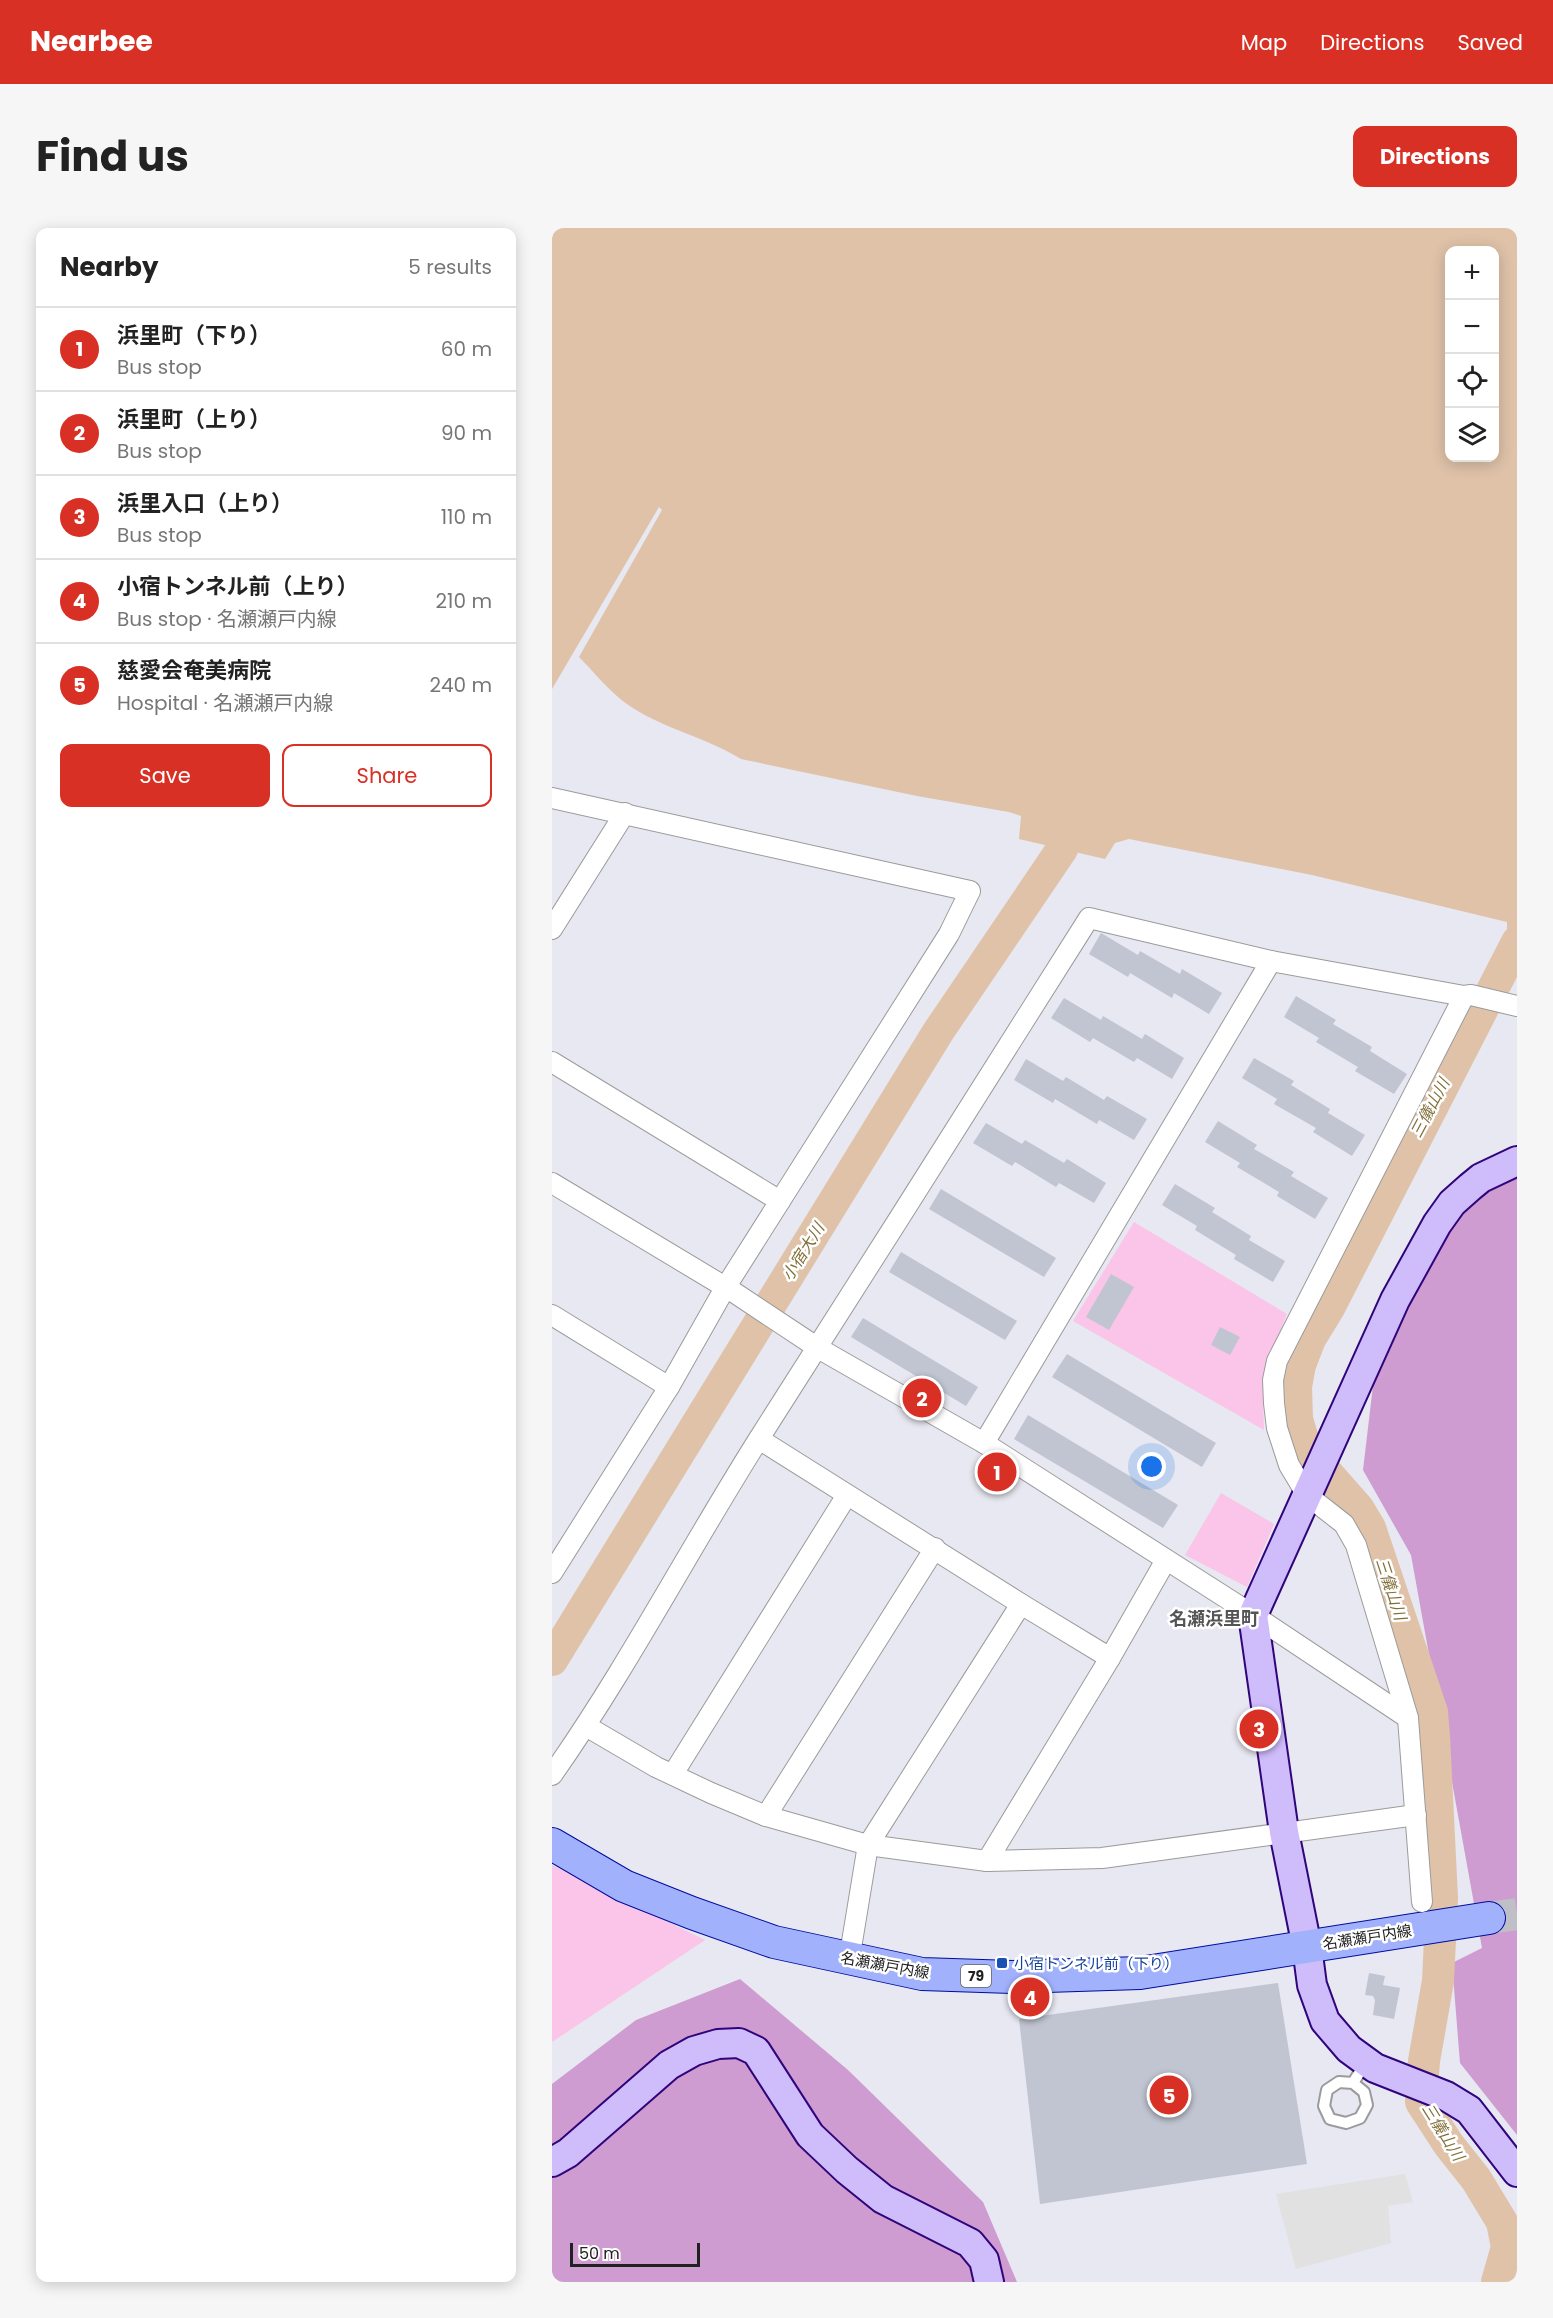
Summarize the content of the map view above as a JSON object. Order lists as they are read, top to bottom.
{
  "streets": {
    "main road": ["名瀬瀬戸内線", "79"]
  },
  "districts": ["名瀬浜里町"],
  "water": ["三儀山川", "小宿大川"],
  "places": {
    "transit": ["小宿トンネル前（下り）"]
  },
  "scale_bar": "50 m",
  "page": {
    "header": "Nearbee",
    "nav": ["Map", "Directions", "Saved"],
    "title": "Find us",
    "buttons": [
      "Directions",
      ["Save", "Share"]
    ],
    "heading": ["Nearby", "5 results"],
    "map_buttons": ["+", "−"],
    "list": [
      {
        "mark": "1",
        "name": "浜里町（下り）",
        "note": "Bus stop",
        "value": "60 m"
      },
      {
        "mark": "2",
        "name": "浜里町（上り）",
        "note": "Bus stop",
        "value": "90 m"
      },
      {
        "mark": "3",
        "name": "浜里入口（上り）",
        "note": "Bus stop",
        "value": "110 m"
      },
      {
        "mark": "4",
        "name": "小宿トンネル前（上り）",
        "note": "Bus stop · 名瀬瀬戸内線",
        "value": "210 m"
      },
      {
        "mark": "5",
        "name": "慈愛会奄美病院",
        "note": "Hospital · 名瀬瀬戸内線",
        "value": "240 m"
      }
    ],
    "pins": [
      "2",
      "1",
      "3",
      "4",
      "5"
    ],
    "scale": "50 m"
  }
}
